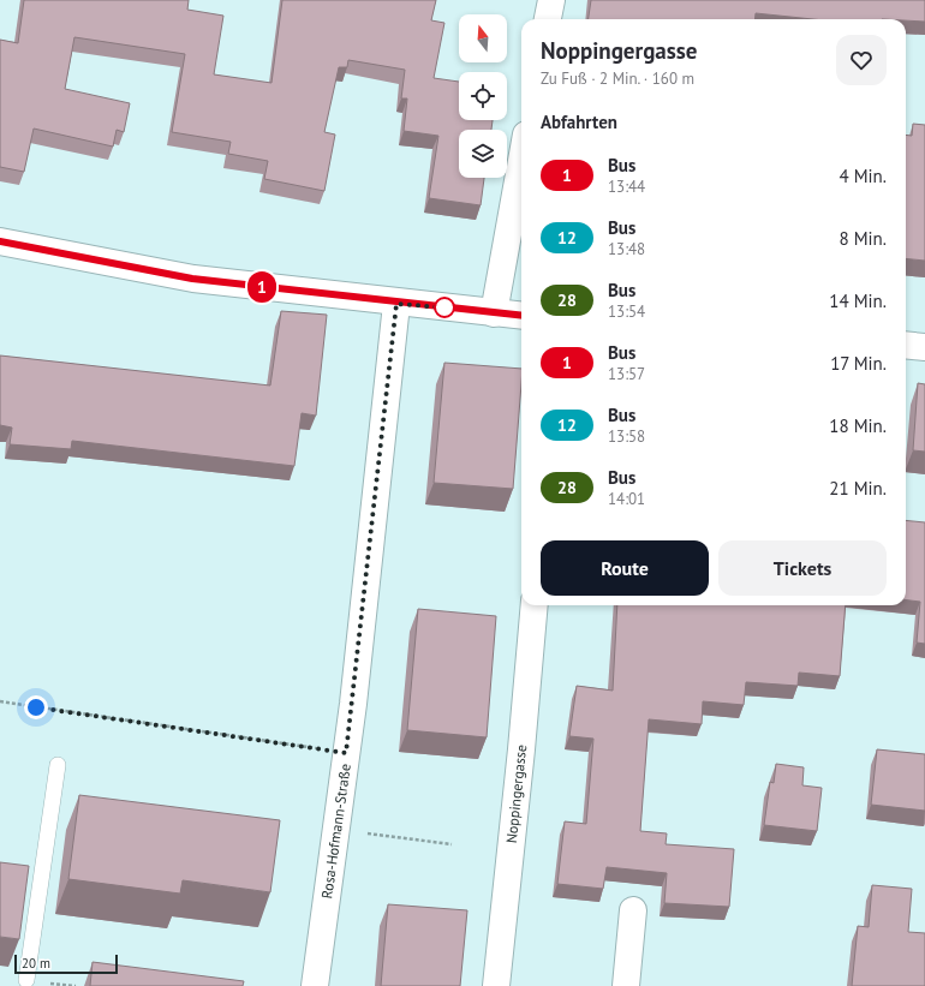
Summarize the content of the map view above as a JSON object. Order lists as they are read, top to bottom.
{
  "streets": {
    "street": ["Noppingergasse", "Rosa-Hofmann-Straße"]
  },
  "lines": ["bus line 1"],
  "scale_bar": "20 m",
  "north": "top",
  "page": {
    "on_map": "1",
    "heading": [
      ["Noppingergasse", "Zu Fuß · 2 Min. · 160 m"],
      "Abfahrten"
    ],
    "list": [
      {
        "mark": "1",
        "name": "Bus",
        "note": "13:44",
        "value": "4 Min."
      },
      {
        "mark": "12",
        "name": "Bus",
        "note": "13:48",
        "value": "8 Min."
      },
      {
        "mark": "28",
        "name": "Bus",
        "note": "13:54",
        "value": "14 Min."
      },
      {
        "mark": "1",
        "name": "Bus",
        "note": "13:57",
        "value": "17 Min."
      },
      {
        "mark": "12",
        "name": "Bus",
        "note": "13:58",
        "value": "18 Min."
      },
      {
        "mark": "28",
        "name": "Bus",
        "note": "14:01",
        "value": "21 Min."
      }
    ],
    "buttons": ["Route", "Tickets"],
    "scale": "20 m"
  }
}
